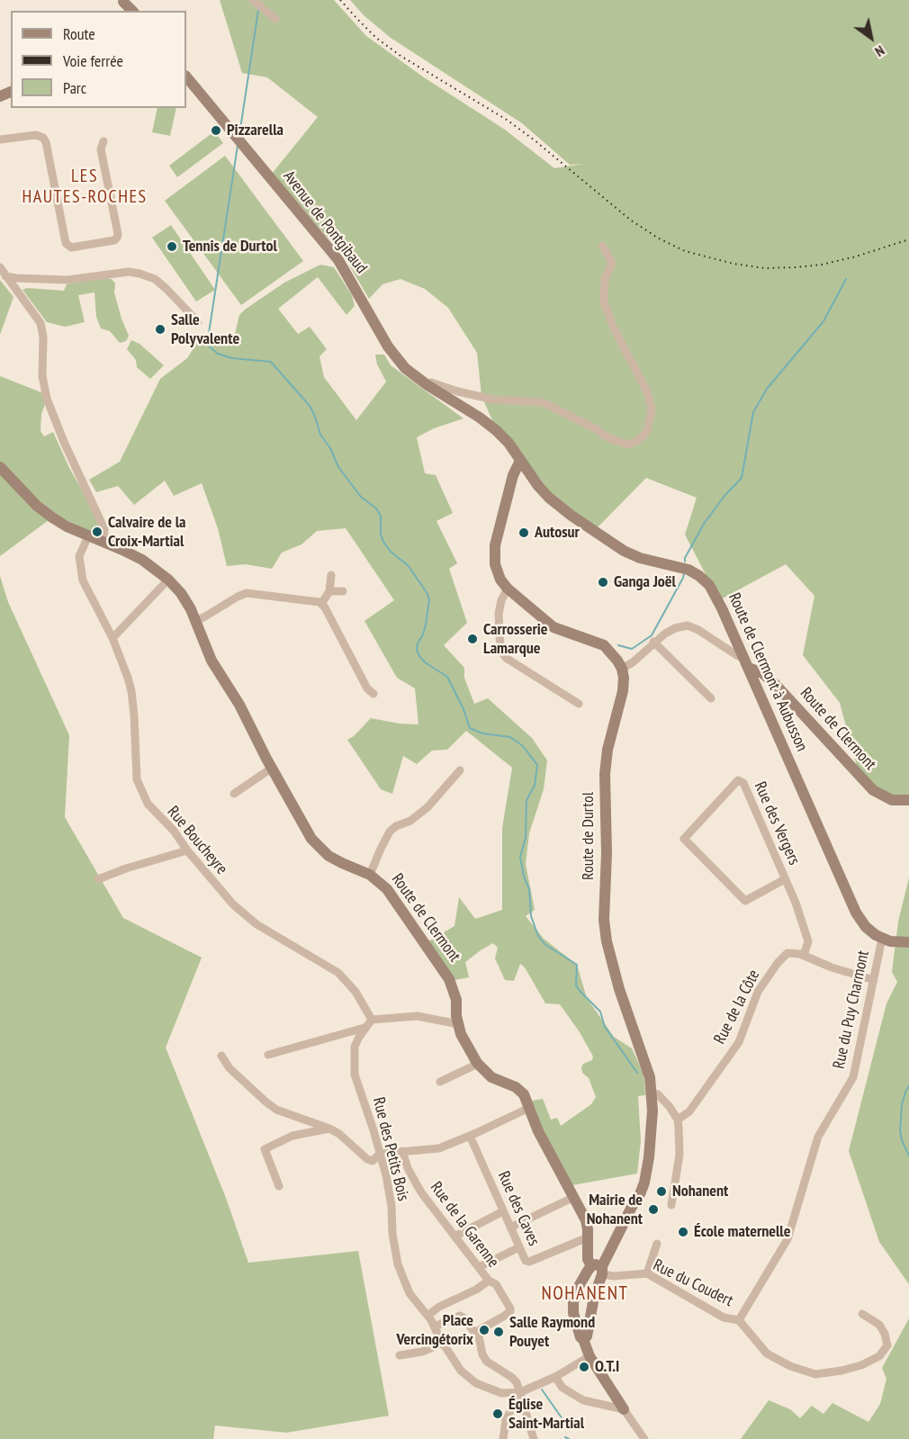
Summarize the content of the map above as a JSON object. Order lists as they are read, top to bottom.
{
  "streets": {
    "street": [
      "Avenue de Pontgibaud",
      "Route de Clermont à Aubusson",
      "Route de Clermont",
      "Rue des Vergers",
      "Route de Durtol",
      "Rue Boucheyre",
      "Rue de la Côte",
      "Rue du Puy Charmont",
      "Rue des Petits Bois",
      "Rue des Caves",
      "Rue de la Garenne",
      "Rue du Coudert"
    ]
  },
  "crossings": [
    ["Avenue de Pontgibaud", "Route de Clermont à Aubusson"],
    ["Route de Clermont à Aubusson", "Route de Clermont"],
    ["Route de Clermont à Aubusson", "Rue du Puy Charmont"],
    ["Route de Clermont", "Route de Durtol"],
    ["Route de Clermont", "Rue Boucheyre"],
    ["Route de Clermont", "Rue des Caves"],
    ["Route de Clermont", "Rue du Coudert"],
    ["Rue des Vergers", "Rue de la Côte"],
    ["Route de Durtol", "Rue du Coudert"],
    ["Rue Boucheyre", "Rue des Petits Bois"],
    ["Rue du Puy Charmont", "Rue du Coudert"],
    ["Rue des Petits Bois", "Rue de la Garenne"]
  ],
  "districts": ["LES HAUTES-ROCHES", "NOHANENT"],
  "places": [
    "Pizzarella",
    "Tennis de Durtol",
    "Salle Polyvalente",
    "Calvaire de la Croix-Martial",
    "Autosur",
    "Ganga Joël",
    "Carrosserie Lamarque",
    "Nohanent",
    "Mairie de Nohanent",
    "École maternelle",
    "Place Vercingétorix",
    "Salle Raymond Pouyet",
    "O.T.I",
    "Église Saint-Martial"
  ],
  "legend": ["Route", "Voie ferrée", "Parc"],
  "north": "bottom right"
}
